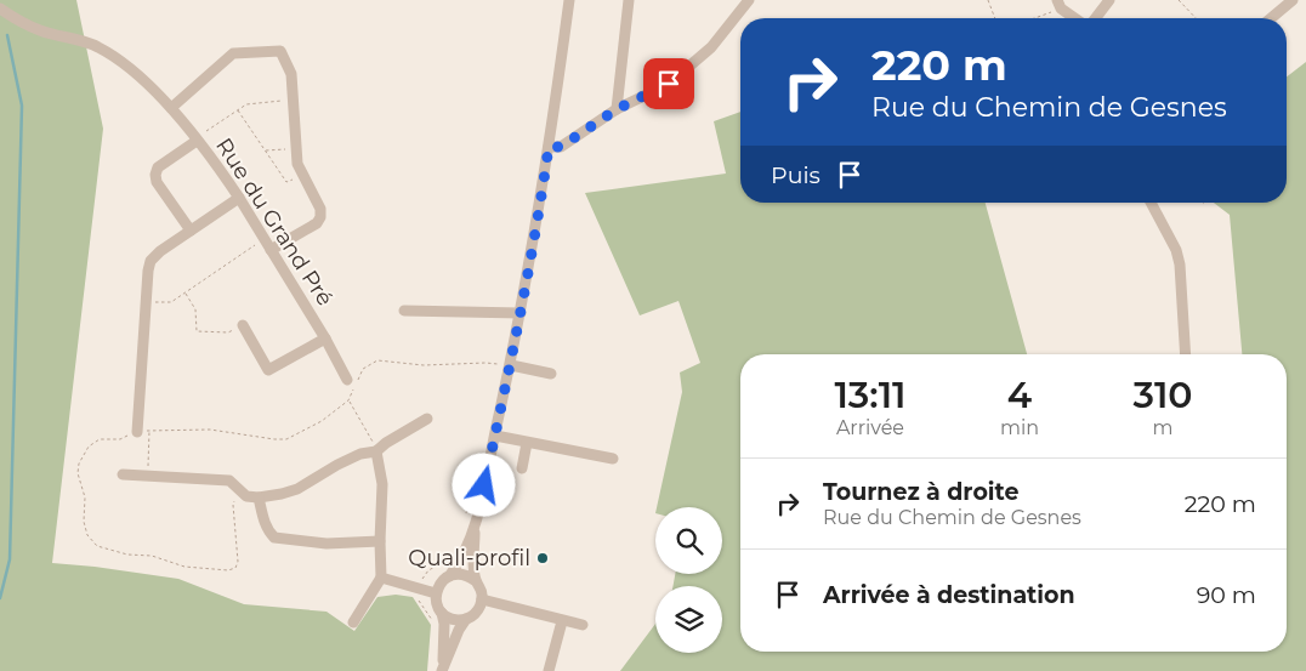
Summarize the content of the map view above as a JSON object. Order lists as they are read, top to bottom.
{
  "streets": {
    "street": ["Rue du Grand Pré"]
  },
  "places": ["Quali-profil"],
  "page": {
    "turn": ["220 m", "Rue du Chemin de Gesnes"],
    "then": "Puis",
    "eta": [
      "13:11",
      "Arrivée",
      "4",
      "min",
      "310",
      "m"
    ],
    "list": [
      {
        "name": "Tournez à droite",
        "note": "Rue du Chemin de Gesnes",
        "value": "220 m"
      },
      {
        "name": "Arrivée à destination",
        "value": "90 m"
      }
    ]
  }
}
